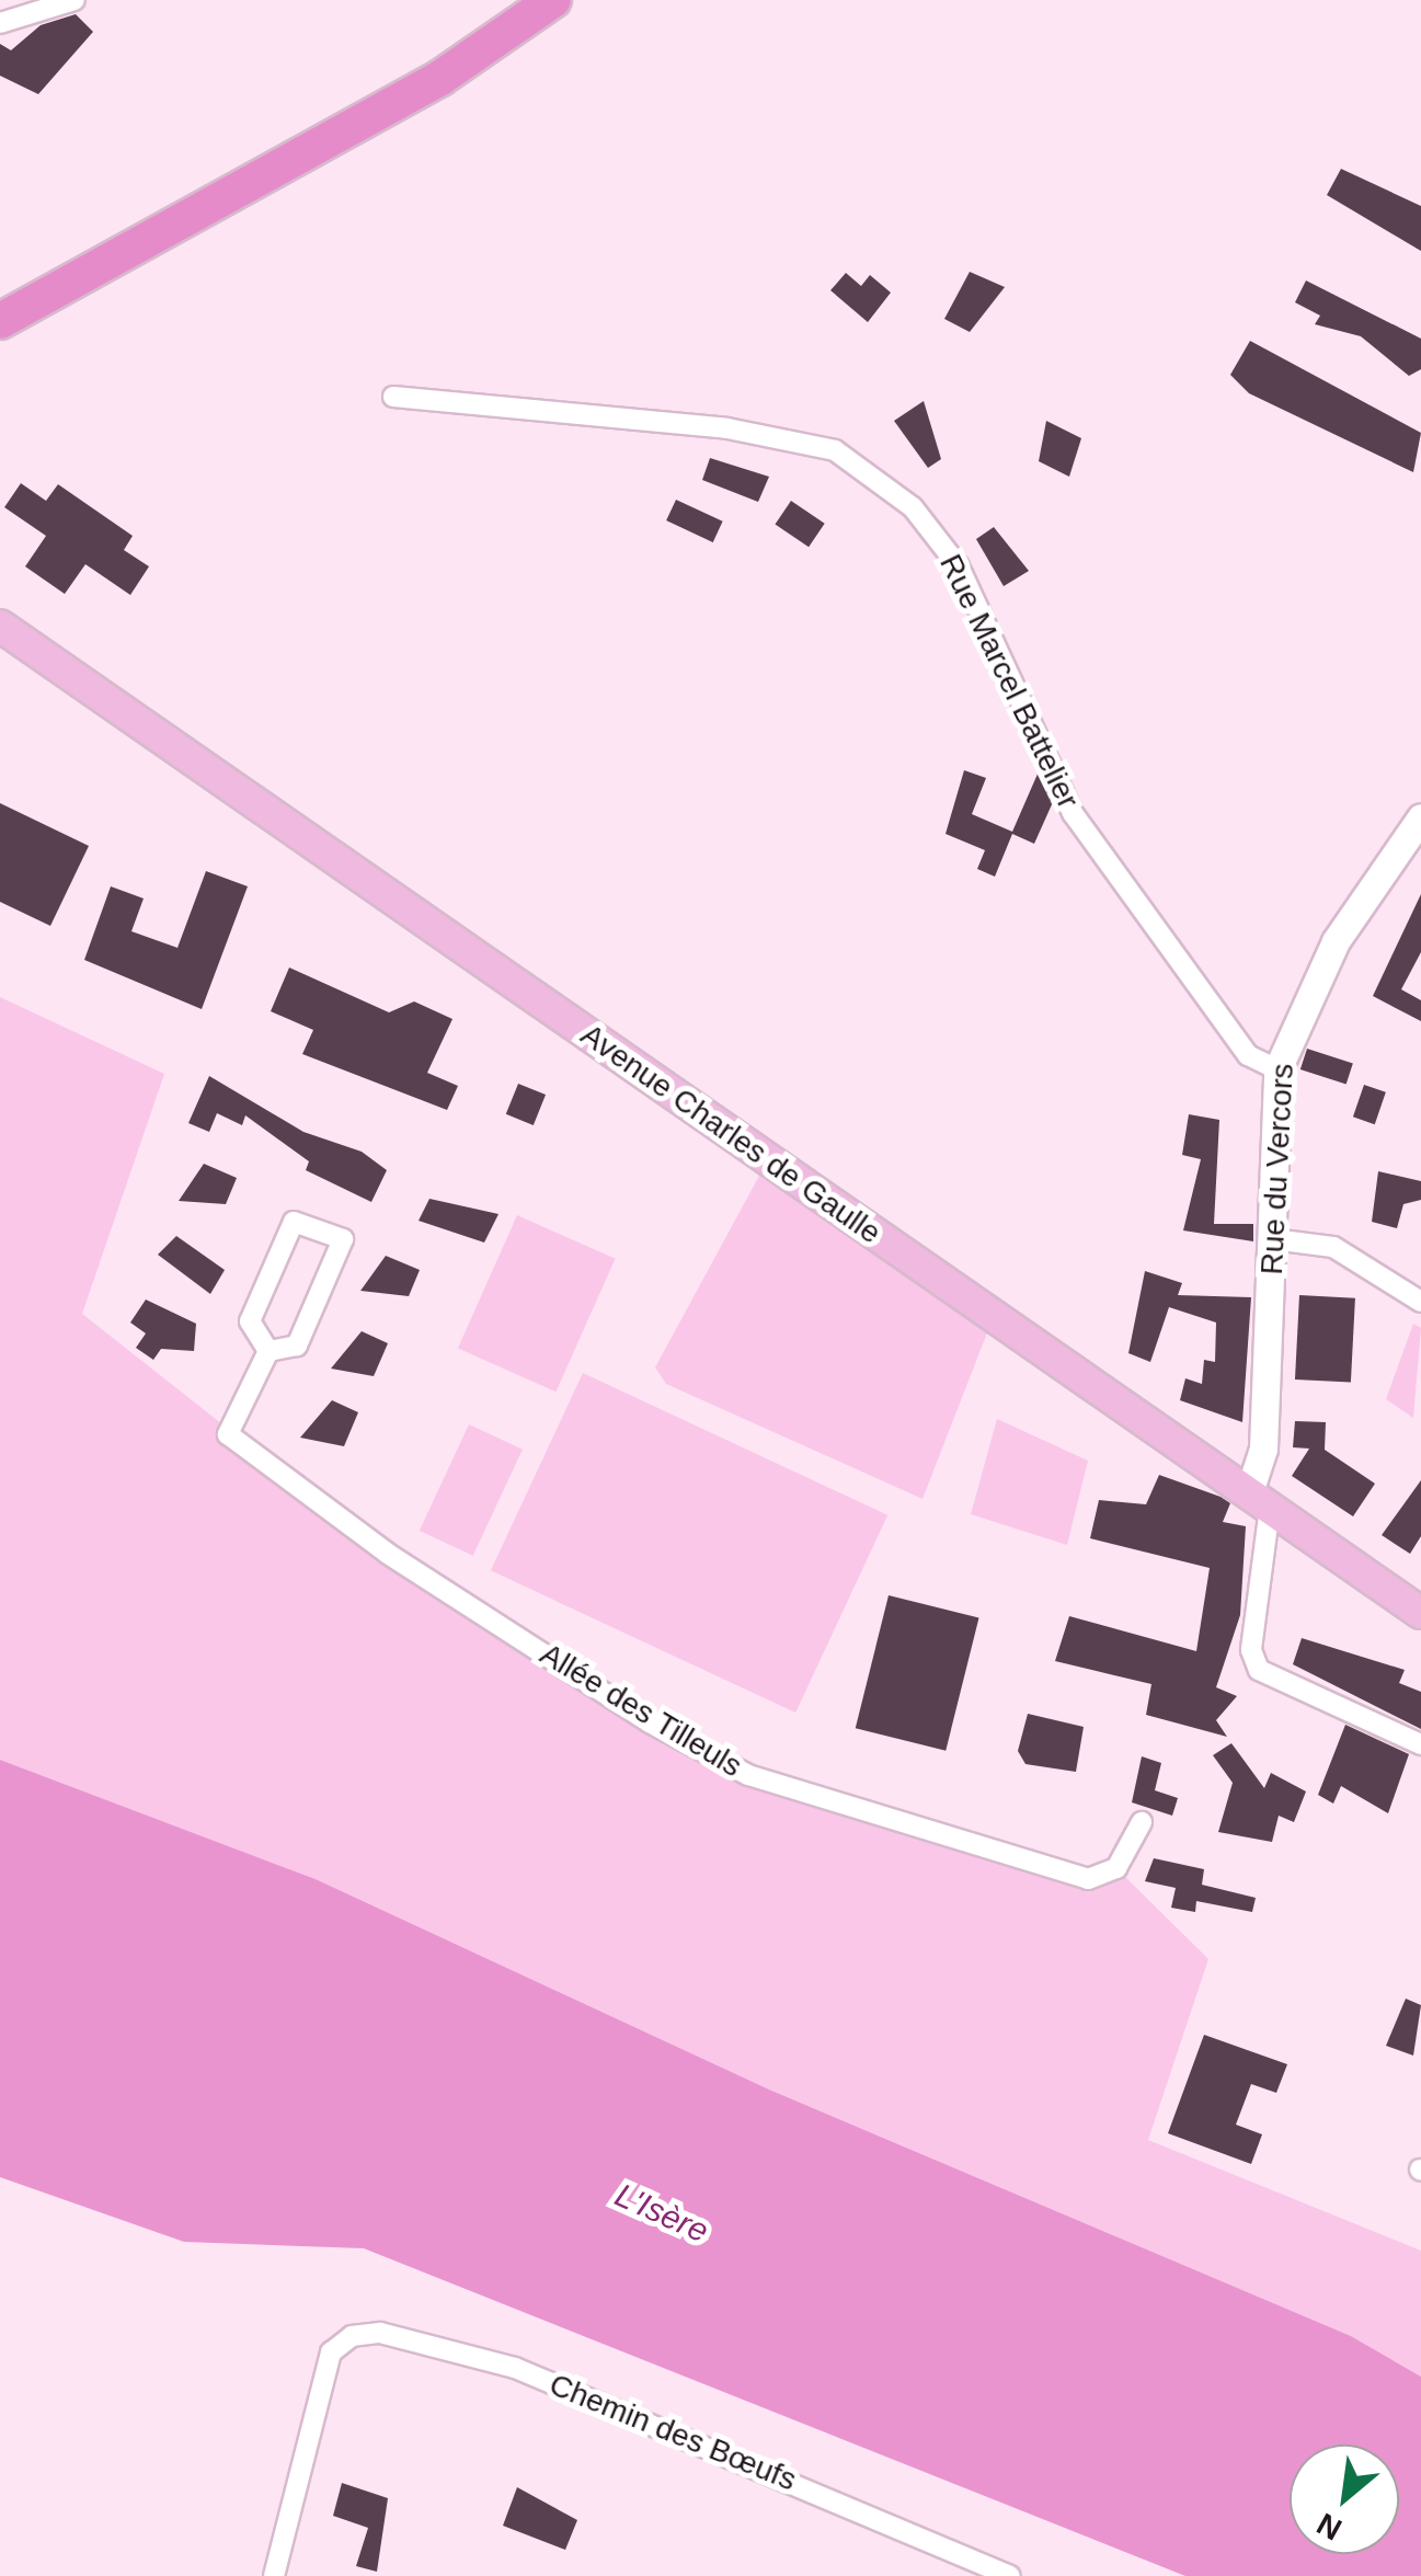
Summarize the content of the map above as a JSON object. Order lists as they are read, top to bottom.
{
  "streets": {
    "main road": ["Avenue Charles de Gaulle"],
    "street": [
      "Rue Marcel Battelier",
      "Rue du Vercors",
      "Allée des Tilleuls",
      "Chemin des Bœufs"
    ]
  },
  "crossings": [
    ["Rue Marcel Battelier", "Rue du Vercors"],
    ["Avenue Charles de Gaulle", "Rue du Vercors"]
  ],
  "water": ["L'Isère"],
  "north": "bottom left"
}
